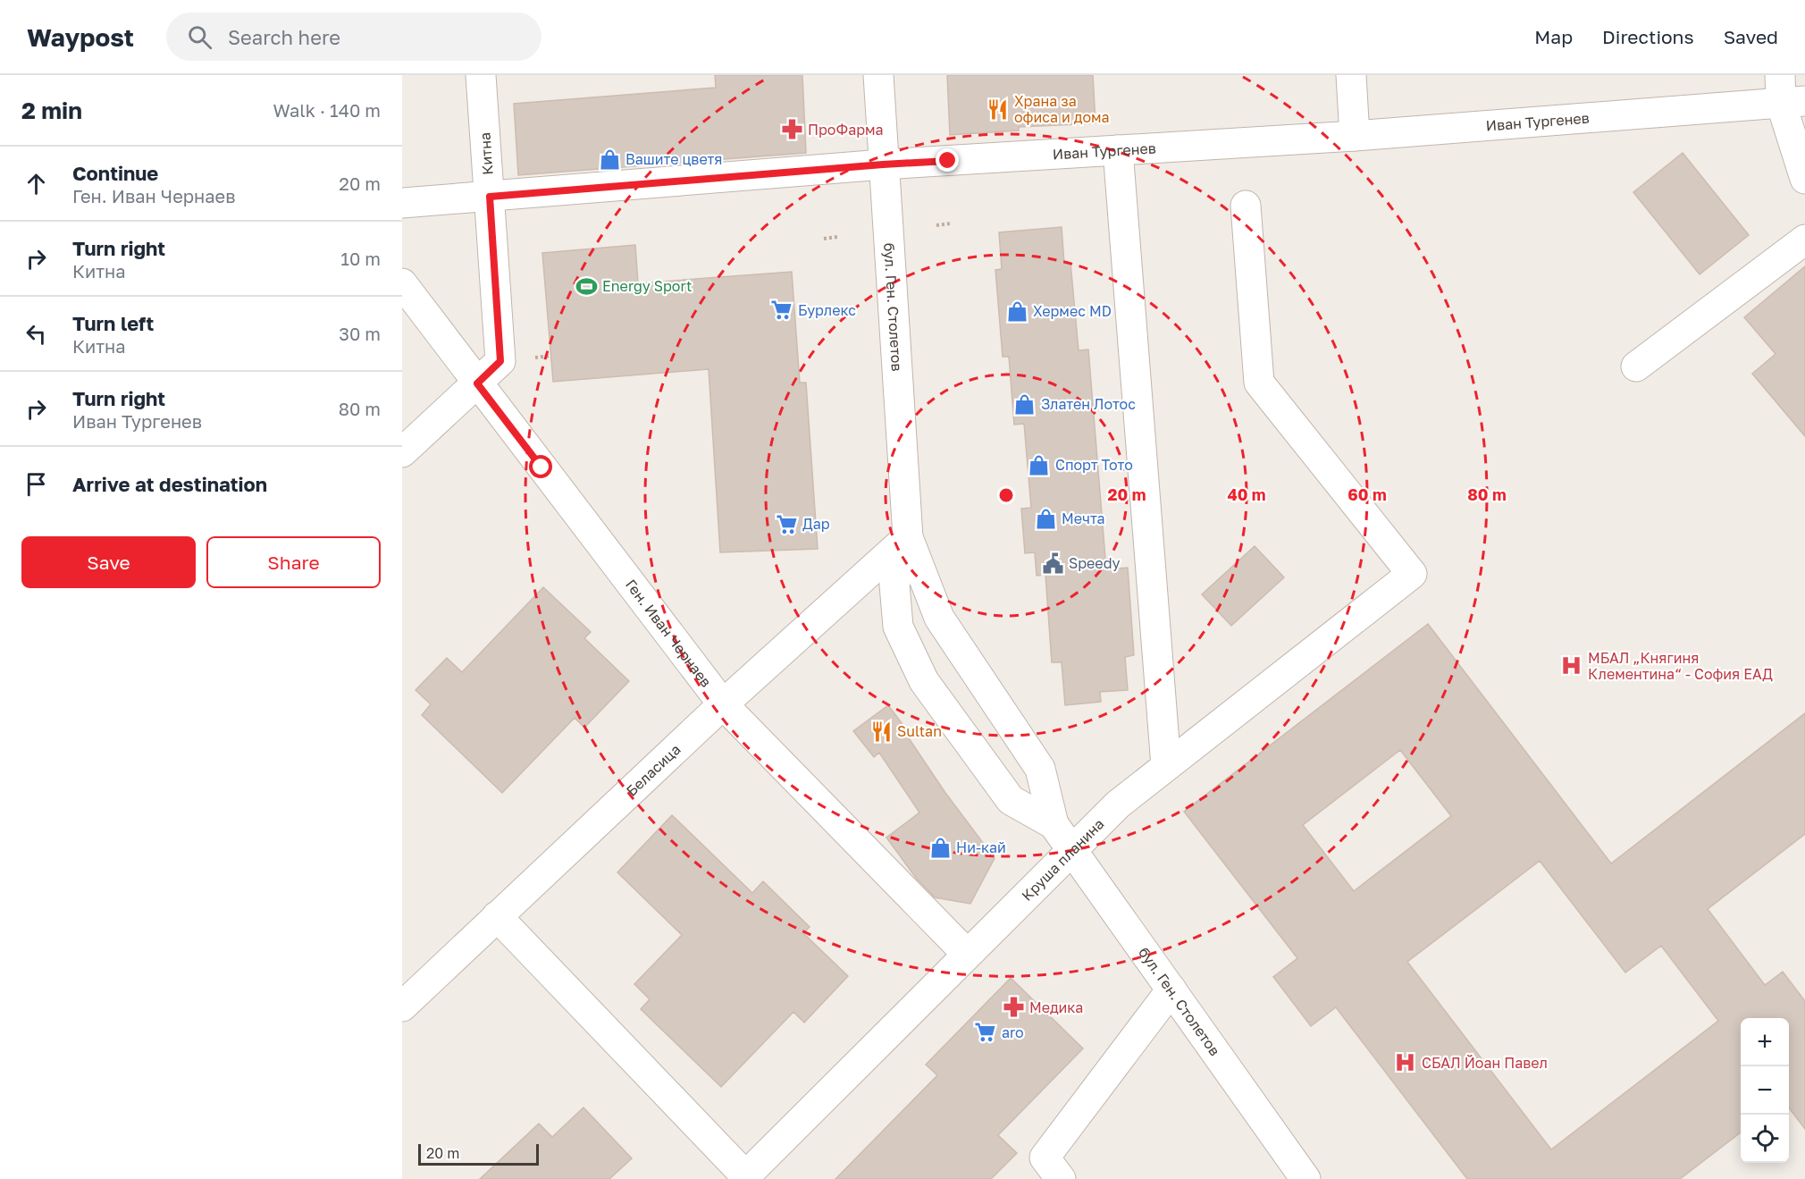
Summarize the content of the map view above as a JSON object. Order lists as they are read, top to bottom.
{
  "streets": {
    "street": [
      "Иван Тургенев",
      "Китна",
      "бул. Ген. Столетов",
      "Ген. Иван Чернаев",
      "Беласица",
      "Круша планина"
    ]
  },
  "crossings": [
    ["Иван Тургенев", "Китна"],
    ["Иван Тургенев", "бул. Ген. Столетов"],
    ["Китна", "Ген. Иван Чернаев"],
    ["бул. Ген. Столетов", "Беласица"],
    ["бул. Ген. Столетов", "Круша планина"],
    ["Ген. Иван Чернаев", "Беласица"],
    ["Ген. Иван Чернаев", "Круша планина"]
  ],
  "places": {
    "restaurant": ["Храна за офиса и дома", "Sultan"],
    "pharmacy": ["ПроФарма", "Медика"],
    "shop": [
      "Вашите цветя",
      "Хермес MD",
      "Златен Лотос",
      "Спорт Тото",
      "Мечта",
      "Ни-кай"
    ],
    "sports": ["Energy Sport"],
    "supermarket": ["Бурлекс", "Дар", "aro"],
    "public building": ["Speedy"],
    "hospital": ["МБАЛ „Княгиня Клементина“ - София ЕАД", "СБАЛ Йоан Павел"]
  },
  "scale_bar": "20 m",
  "page": {
    "header": "Waypost",
    "search": "Search here",
    "nav": ["Map", "Directions", "Saved"],
    "heading": ["2 min", "Walk · 140 m"],
    "list": [
      ["Continue", "Ген. Иван Чернаев", "20 m"],
      ["Turn right", "Китна", "10 m"],
      ["Turn left", "Китна", "30 m"],
      ["Turn right", "Иван Тургенев", "80 m"],
      "Arrive at destination"
    ],
    "buttons": ["Save", "Share"],
    "map_buttons": ["+", "−"],
    "scale": "20 m"
  },
  "rings": [
    "20 m",
    "40 m",
    "60 m",
    "80 m"
  ]
}
